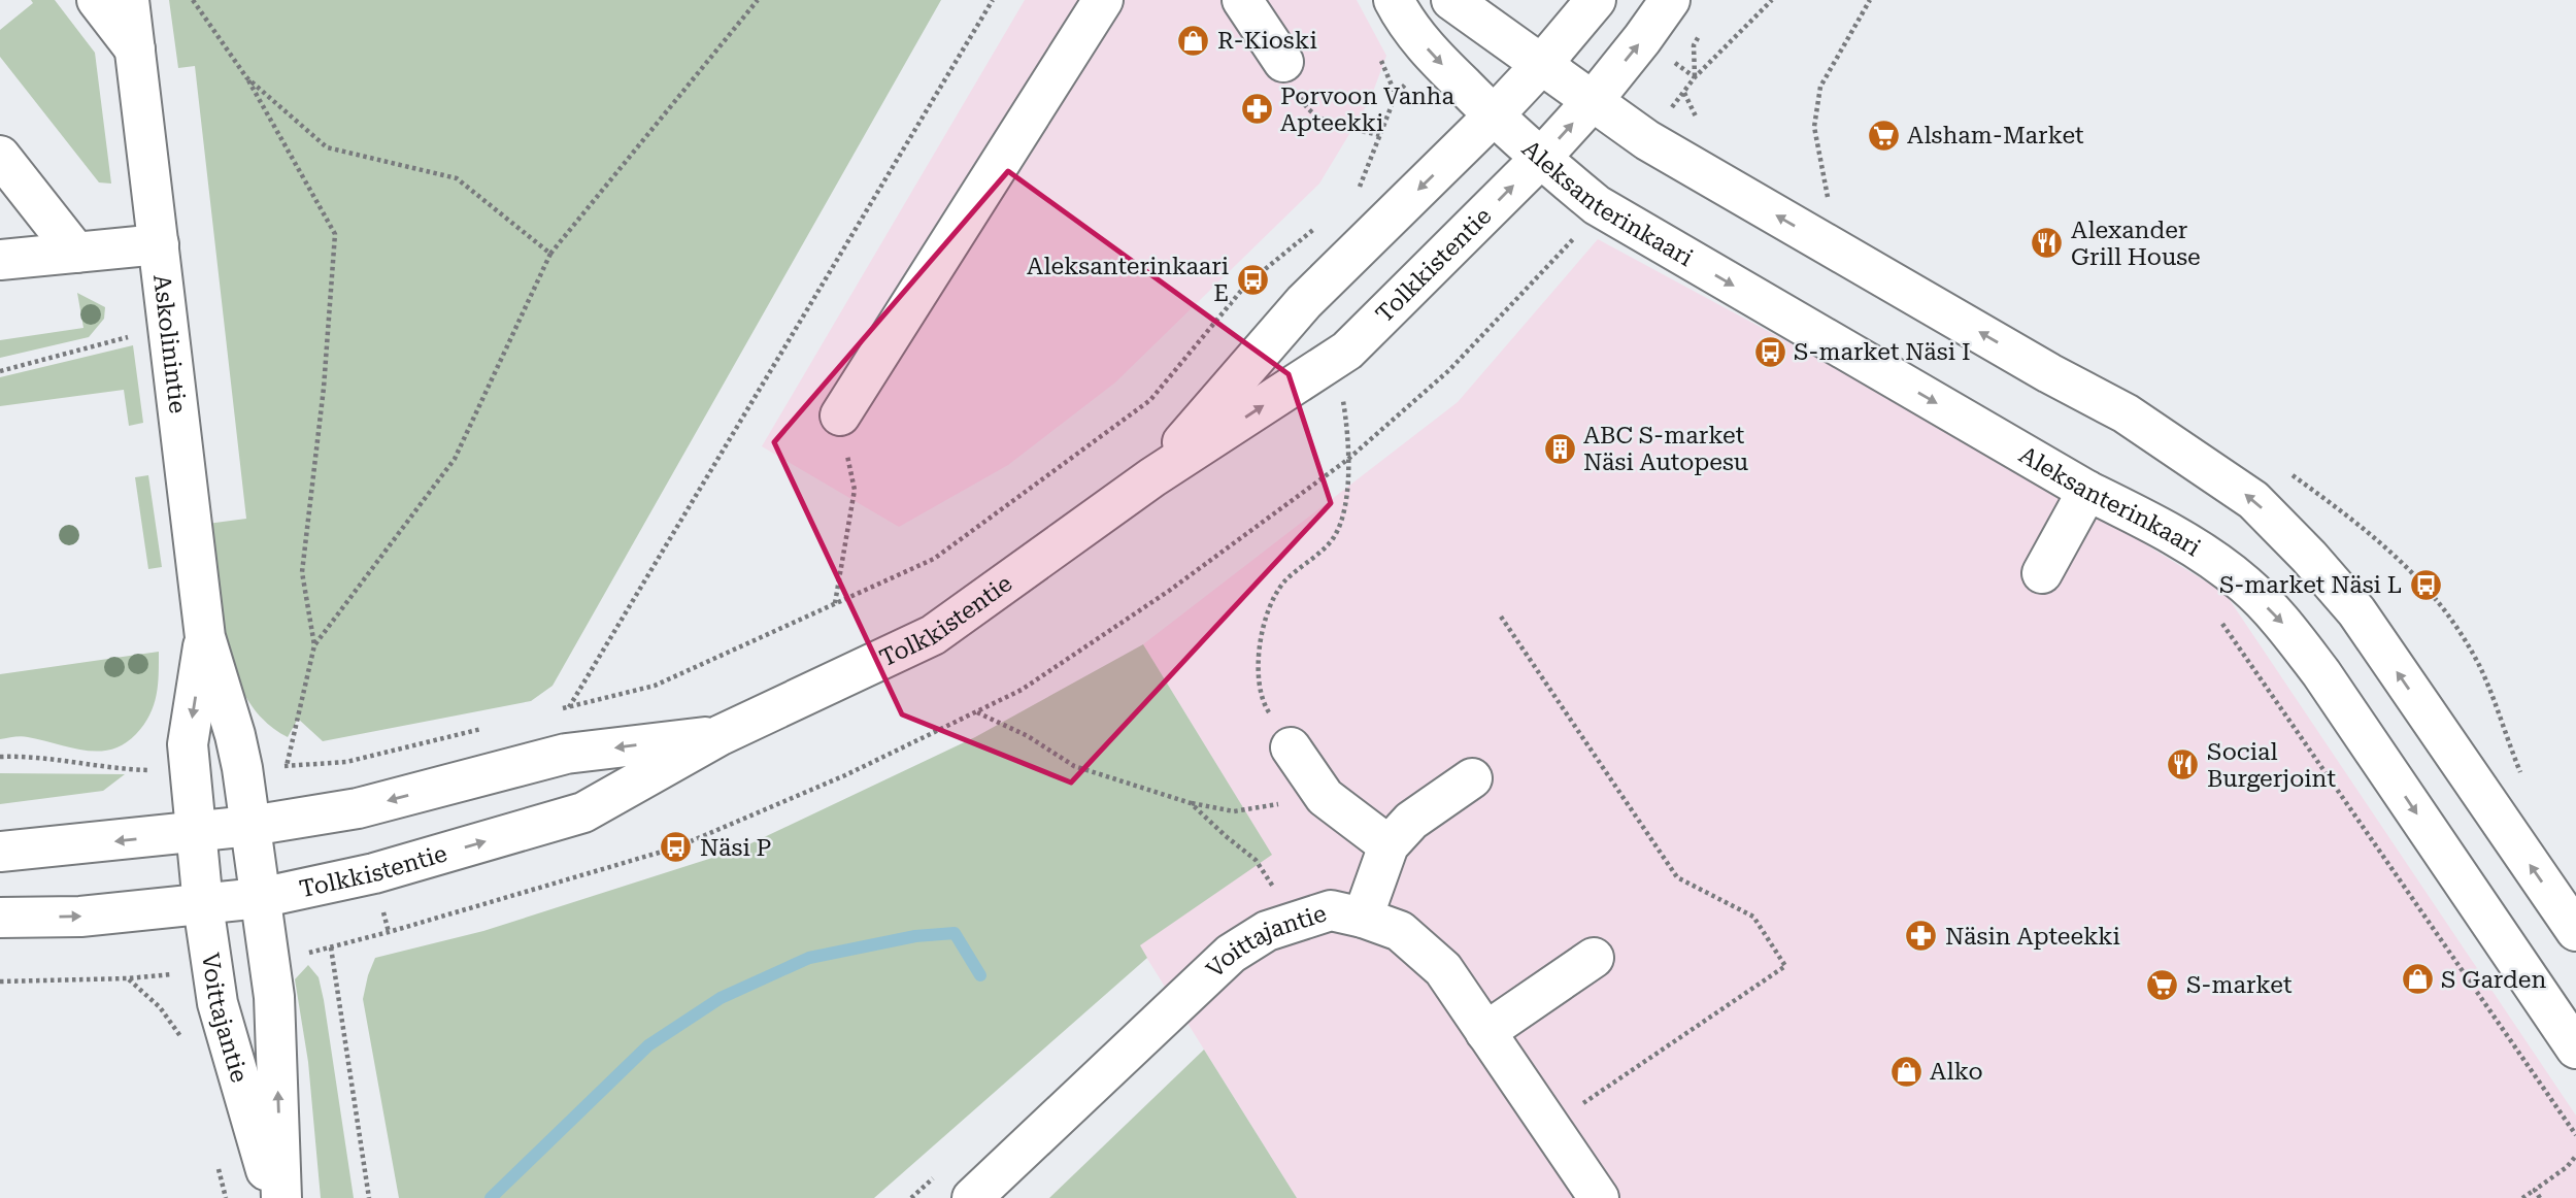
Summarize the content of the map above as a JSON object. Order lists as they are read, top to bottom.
{
  "streets": {
    "street": [
      "Aleksanterinkaari",
      "Tolkkistentie",
      "Askolinintie",
      "Voittajantie"
    ]
  },
  "crossings": [
    ["Aleksanterinkaari", "Tolkkistentie"],
    ["Tolkkistentie", "Askolinintie"],
    ["Tolkkistentie", "Voittajantie"],
    ["Askolinintie", "Voittajantie"]
  ],
  "places": {
    "shop": ["R-Kioski", "S Garden", "Alko"],
    "pharmacy": ["Porvoon Vanha Apteekki", "Näsin Apteekki"],
    "supermarket": ["Alsham-Market", "S-market"],
    "restaurant": ["Alexander Grill House", "Social Burgerjoint"],
    "bus stop": [
      "Aleksanterinkaari E",
      "S-market Näsi I",
      "S-market Näsi L",
      "Näsi P"
    ],
    "building": ["ABC S-market Näsi Autopesu"]
  }
}
